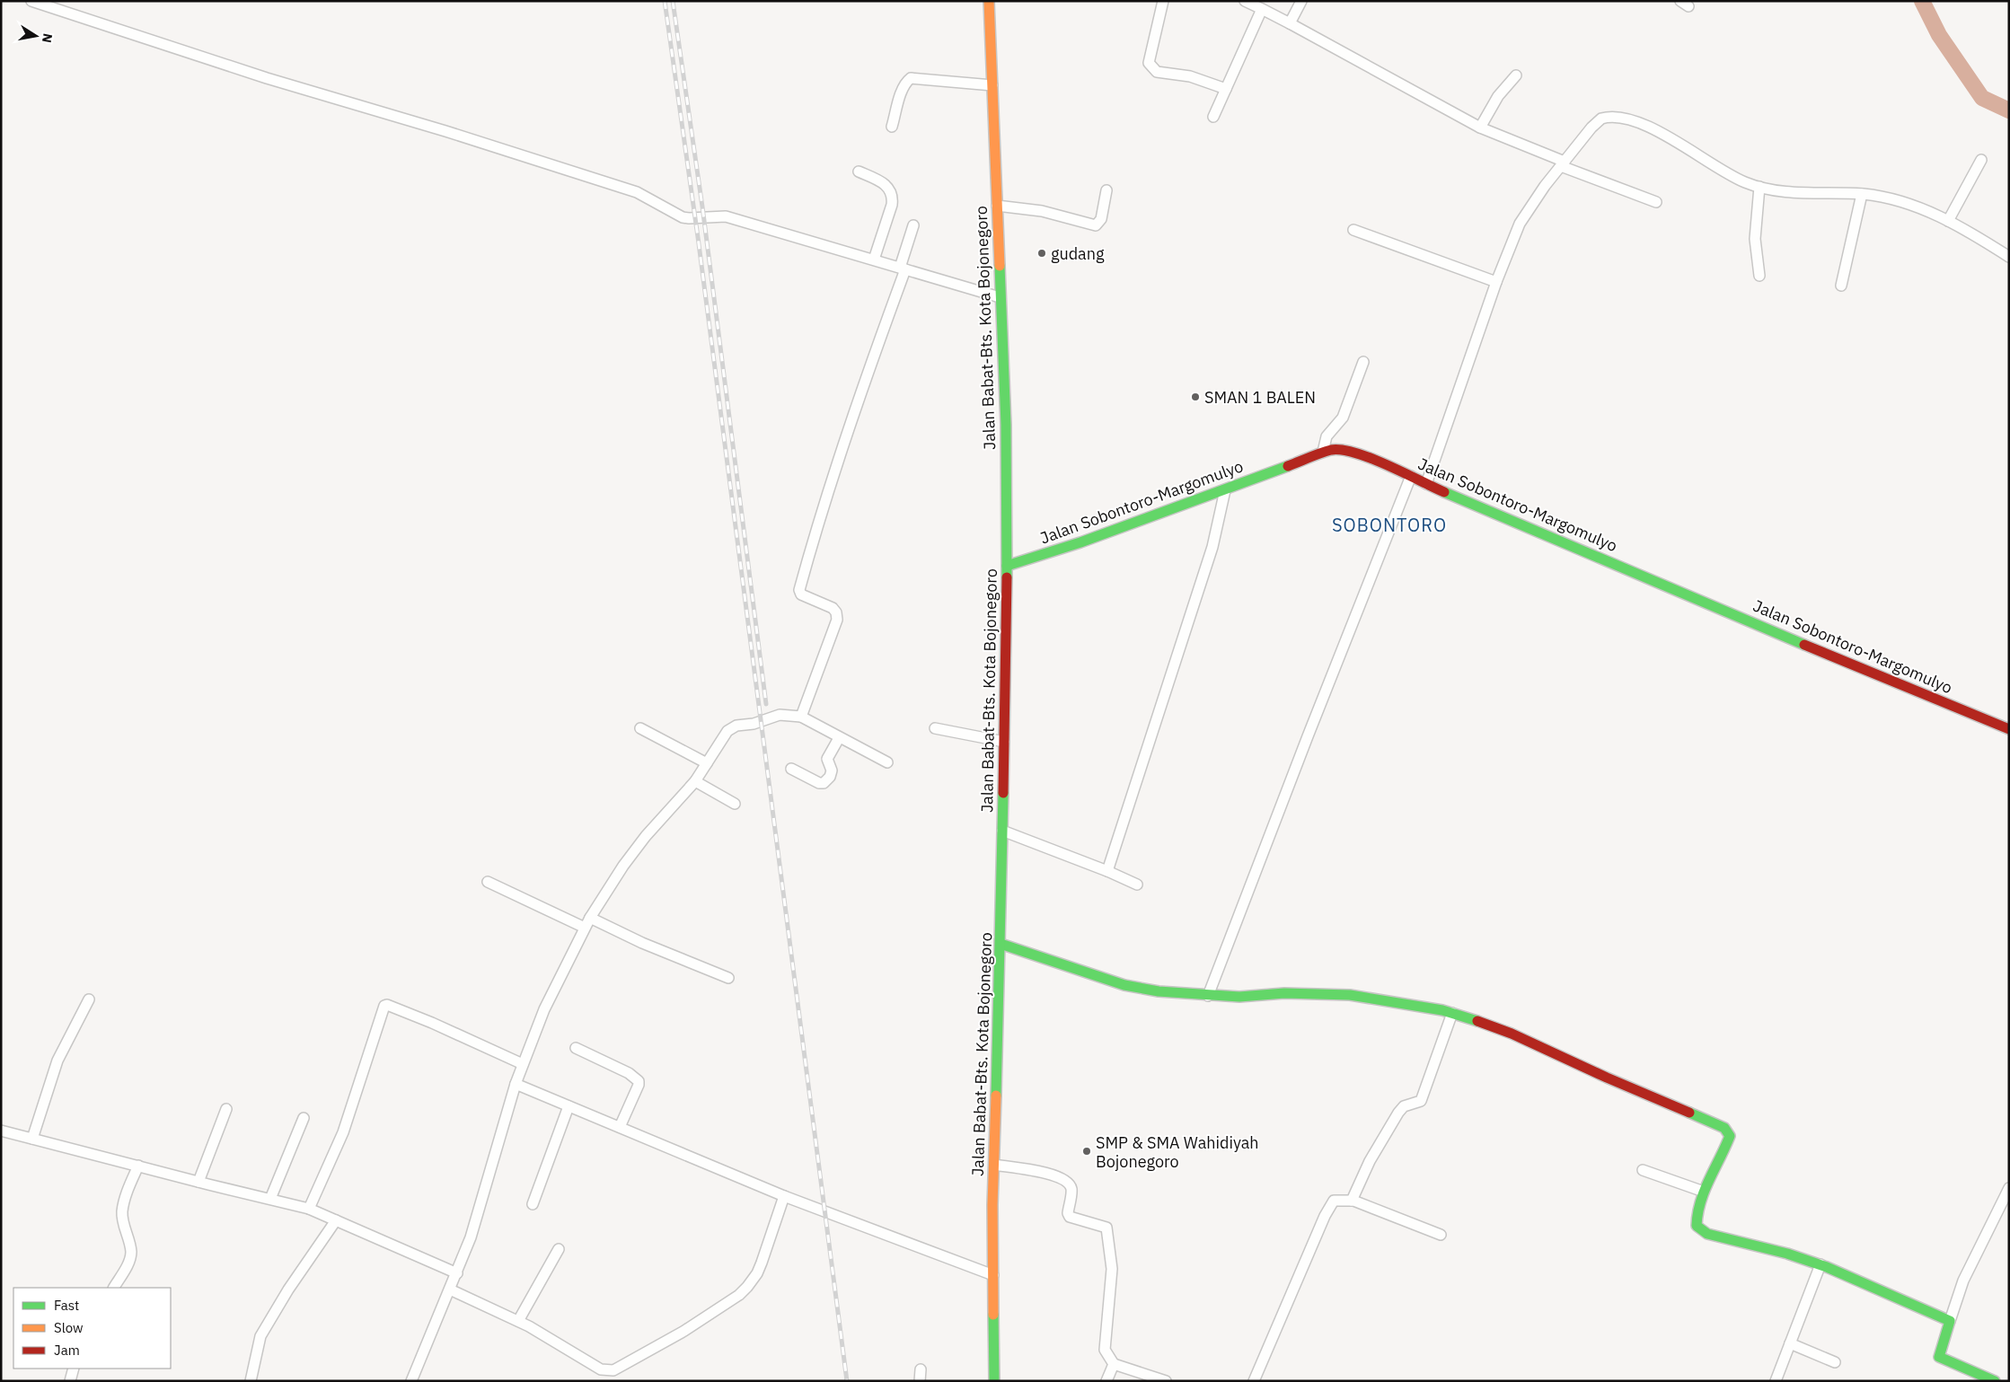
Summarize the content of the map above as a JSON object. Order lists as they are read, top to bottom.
{
  "streets": {
    "main road": ["Jalan Babat-Bts. Kota Bojonegoro", "Jalan Sobontoro-Margomulyo"]
  },
  "crossings": [
    ["Jalan Babat-Bts. Kota Bojonegoro", "Jalan Sobontoro-Margomulyo"]
  ],
  "districts": ["SOBONTORO"],
  "places": ["gudang", "SMAN 1 BALEN", "SMP & SMA Wahidiyah Bojonegoro"],
  "legend": ["Fast", "Slow", "Jam"],
  "north": "right"
}
